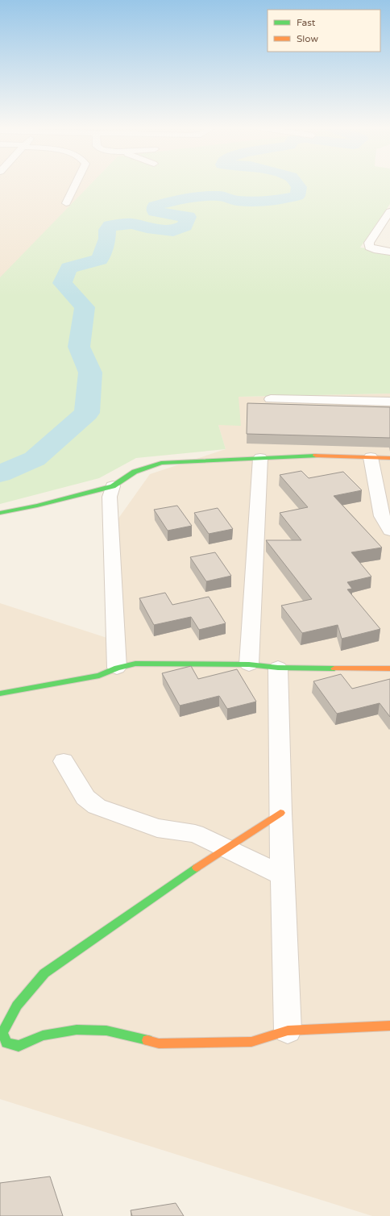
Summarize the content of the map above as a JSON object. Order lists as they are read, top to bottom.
{
  "legend": ["Fast", "Slow"]
}
